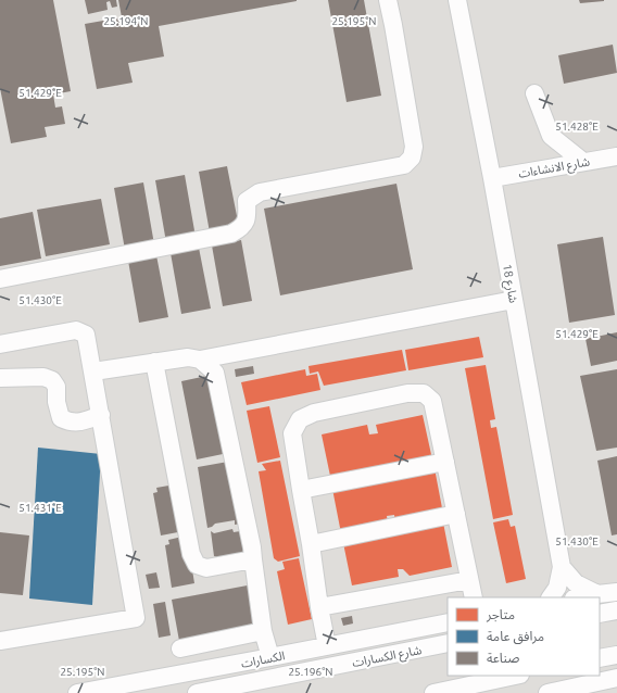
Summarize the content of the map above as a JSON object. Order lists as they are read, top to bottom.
{
  "streets": {
    "street": [
      "شارع الانشاءات",
      "شارع 18",
      "شارع الكسارات",
      "الكسارات"
    ]
  },
  "crossings": [
    ["شارع الانشاءات", "شارع 18"]
  ],
  "legend": ["متاجر", "مرافق عامة", "صناعة"],
  "coordinates": [
    "25.194°N",
    "25.195°N",
    "51.429°E",
    "51.428°E",
    "51.430°E",
    "51.431°E",
    "25.196°N"
  ]
}
